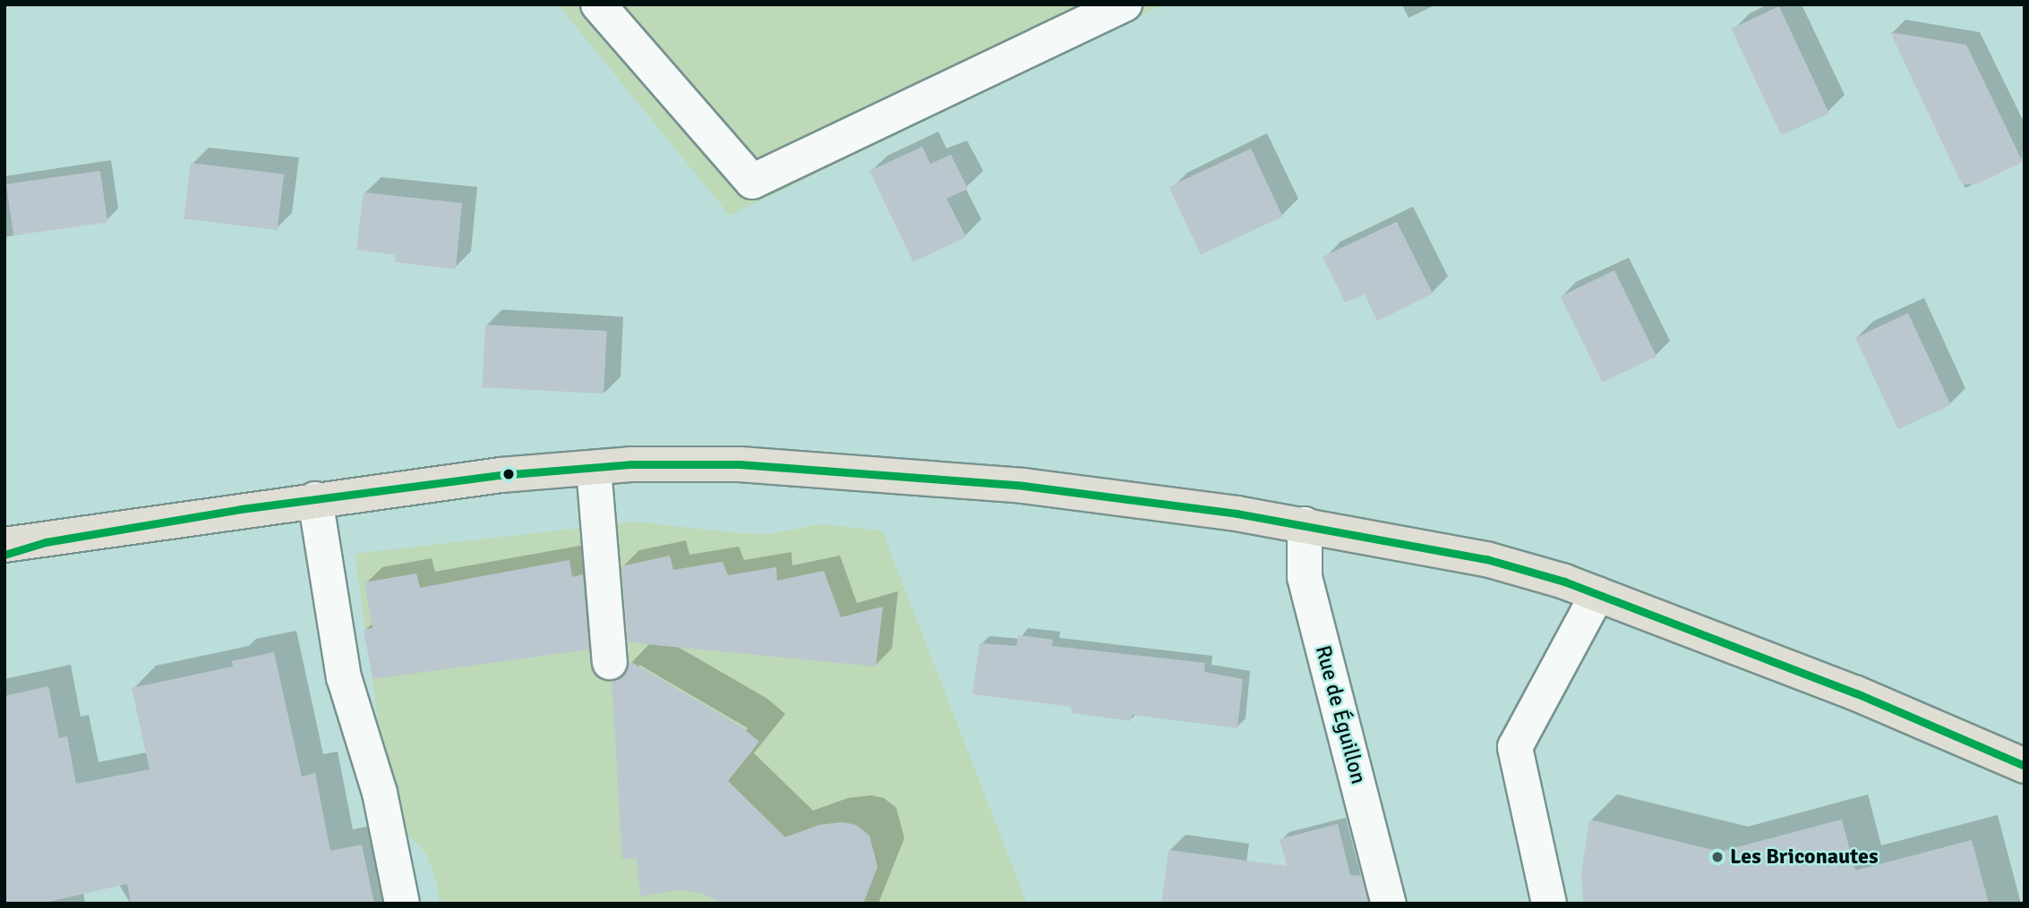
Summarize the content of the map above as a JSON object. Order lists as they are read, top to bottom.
{
  "streets": {
    "street": ["Rue de Éguillon"]
  },
  "places": ["Les Briconautes"]
}
